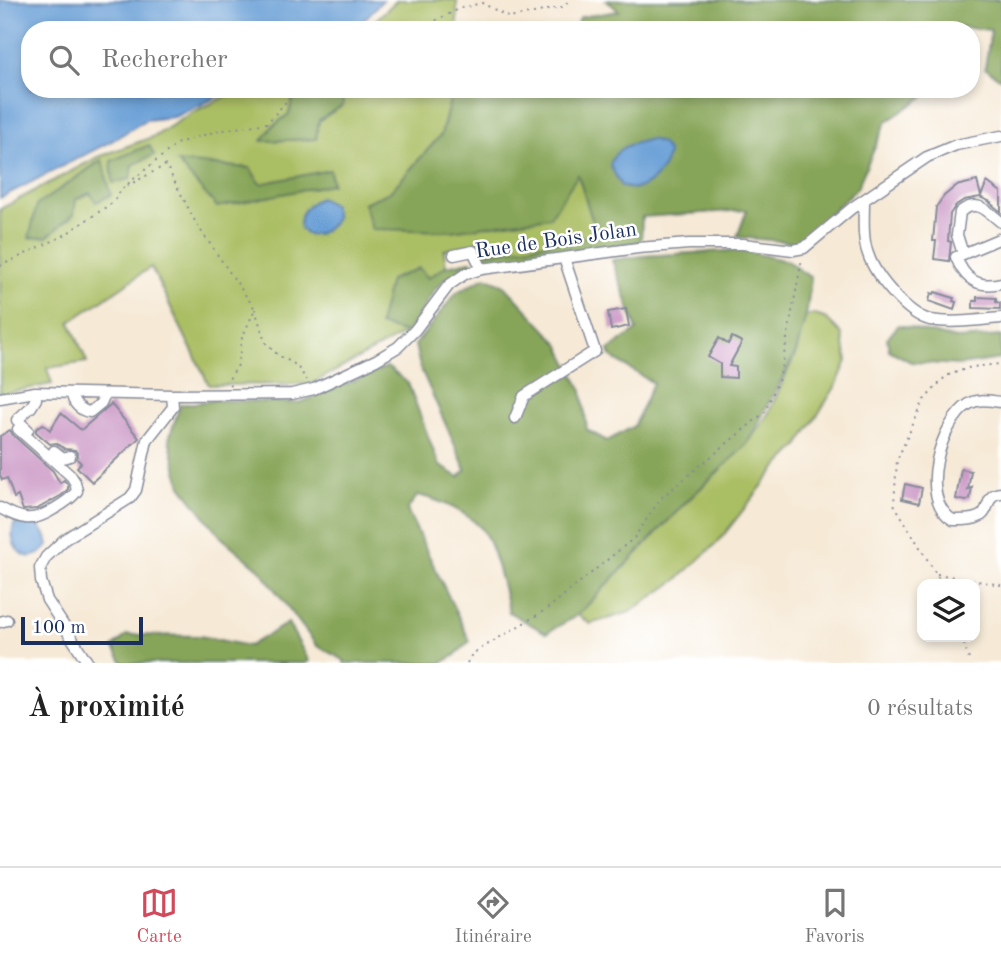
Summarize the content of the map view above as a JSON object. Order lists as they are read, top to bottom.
{
  "streets": {
    "street": ["Rue de Bois Jolan"]
  },
  "scale_bar": "100 m",
  "page": {
    "search": "Rechercher",
    "scale": "100 m",
    "heading": ["À proximité", "0 résultats"],
    "nav": ["Carte", "Itinéraire", "Favoris"]
  }
}
